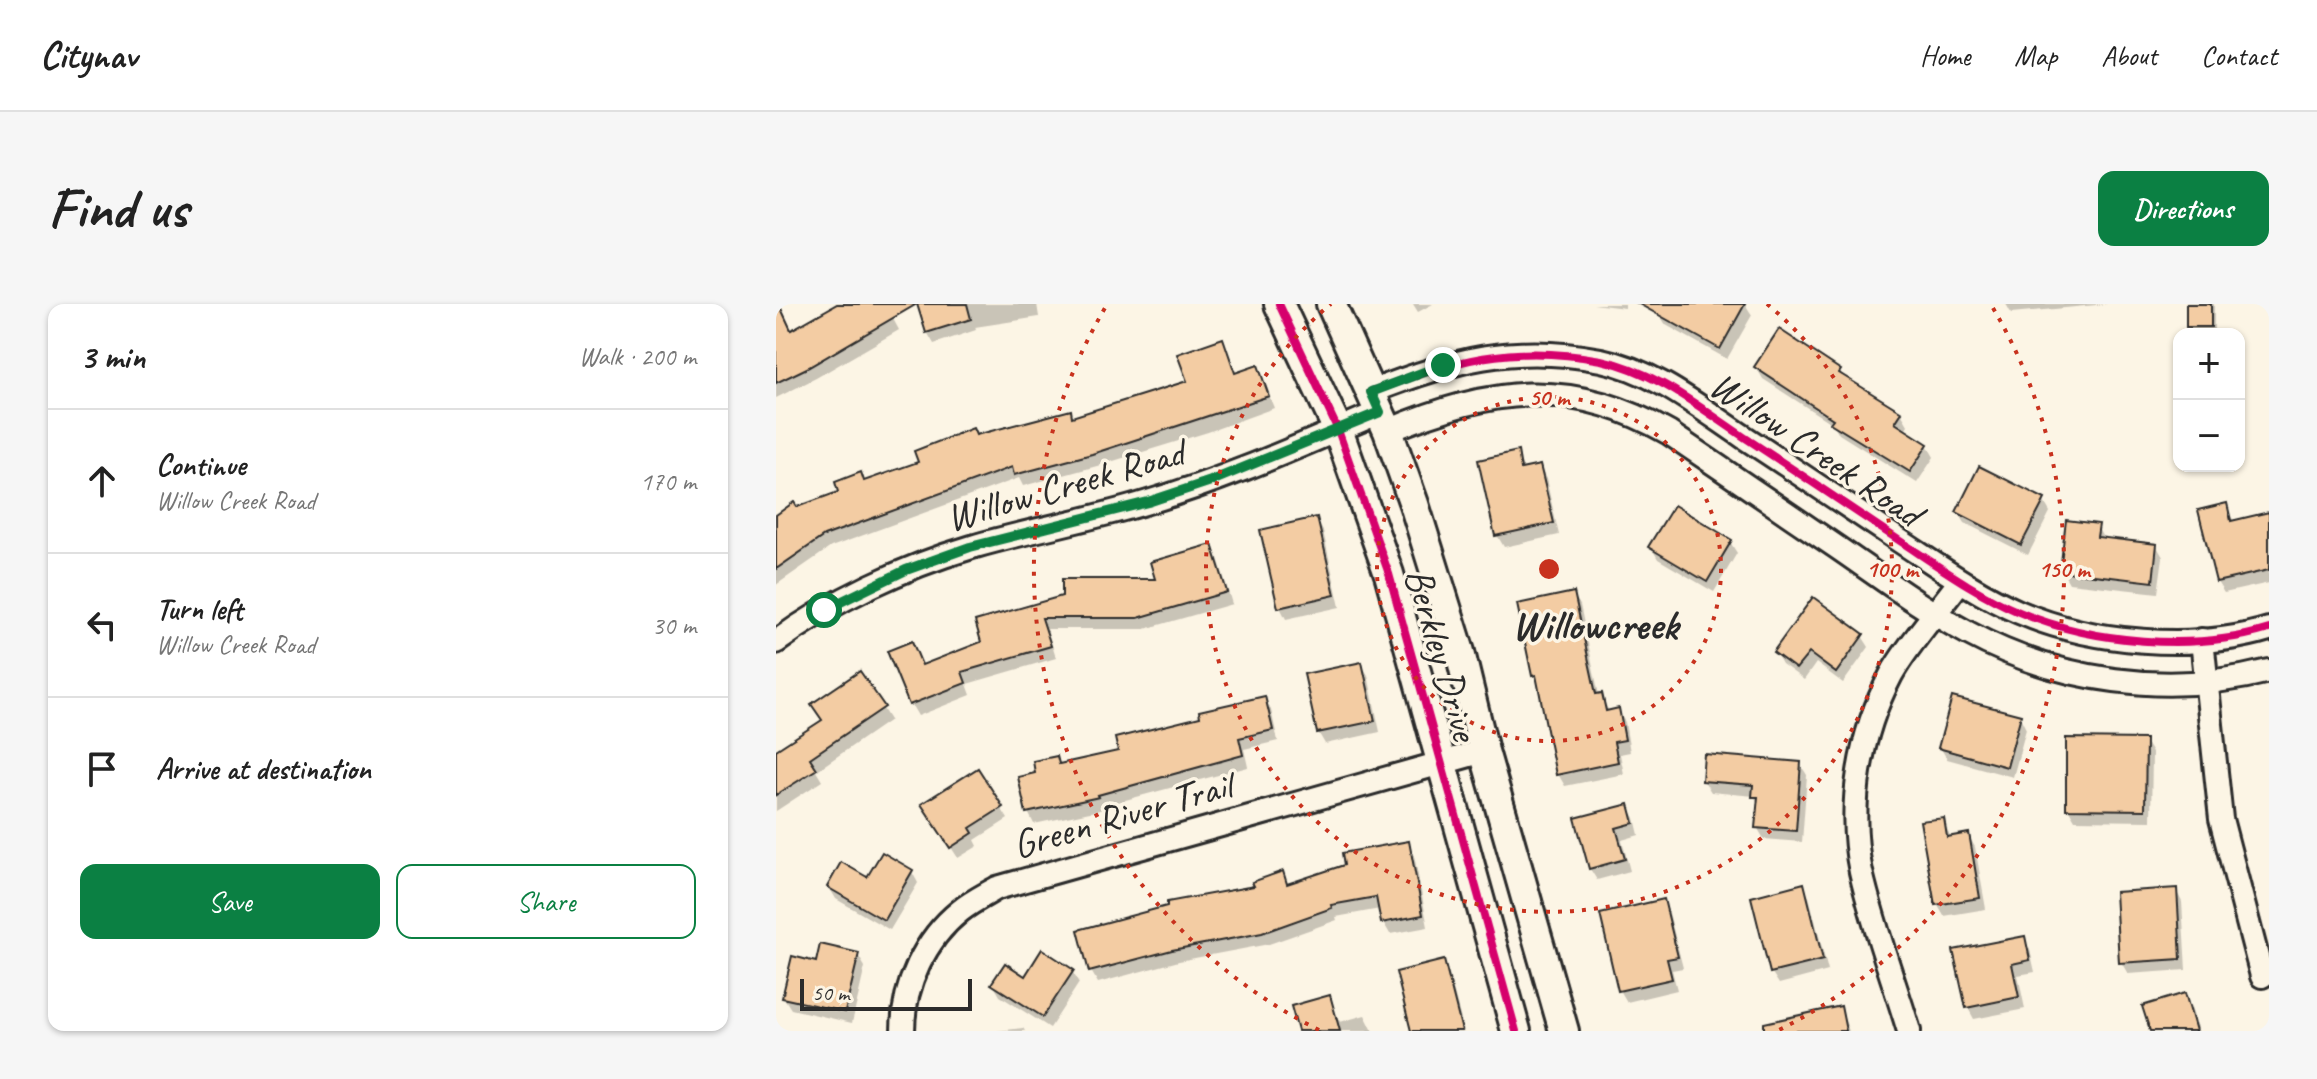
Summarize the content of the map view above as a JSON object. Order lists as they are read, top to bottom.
{
  "streets": {
    "street": ["Willow Creek Road", "Berkley Drive", "Green River Trail"]
  },
  "crossings": [
    ["Willow Creek Road", "Berkley Drive"],
    ["Berkley Drive", "Green River Trail"]
  ],
  "districts": ["Willowcreek"],
  "scale_bar": "50 m",
  "page": {
    "header": "Citynav",
    "nav": [
      "Home",
      "Map",
      "About",
      "Contact"
    ],
    "buttons": [
      "Directions",
      ["Save", "Share"]
    ],
    "title": "Find us",
    "heading": ["3 min", "Walk · 200 m"],
    "map_buttons": ["+", "−"],
    "list": [
      ["Continue", "Willow Creek Road", "170 m"],
      ["Turn left", "Willow Creek Road", "30 m"],
      "Arrive at destination"
    ],
    "scale": "50 m"
  },
  "rings": ["50 m", "100 m", "150 m"]
}
